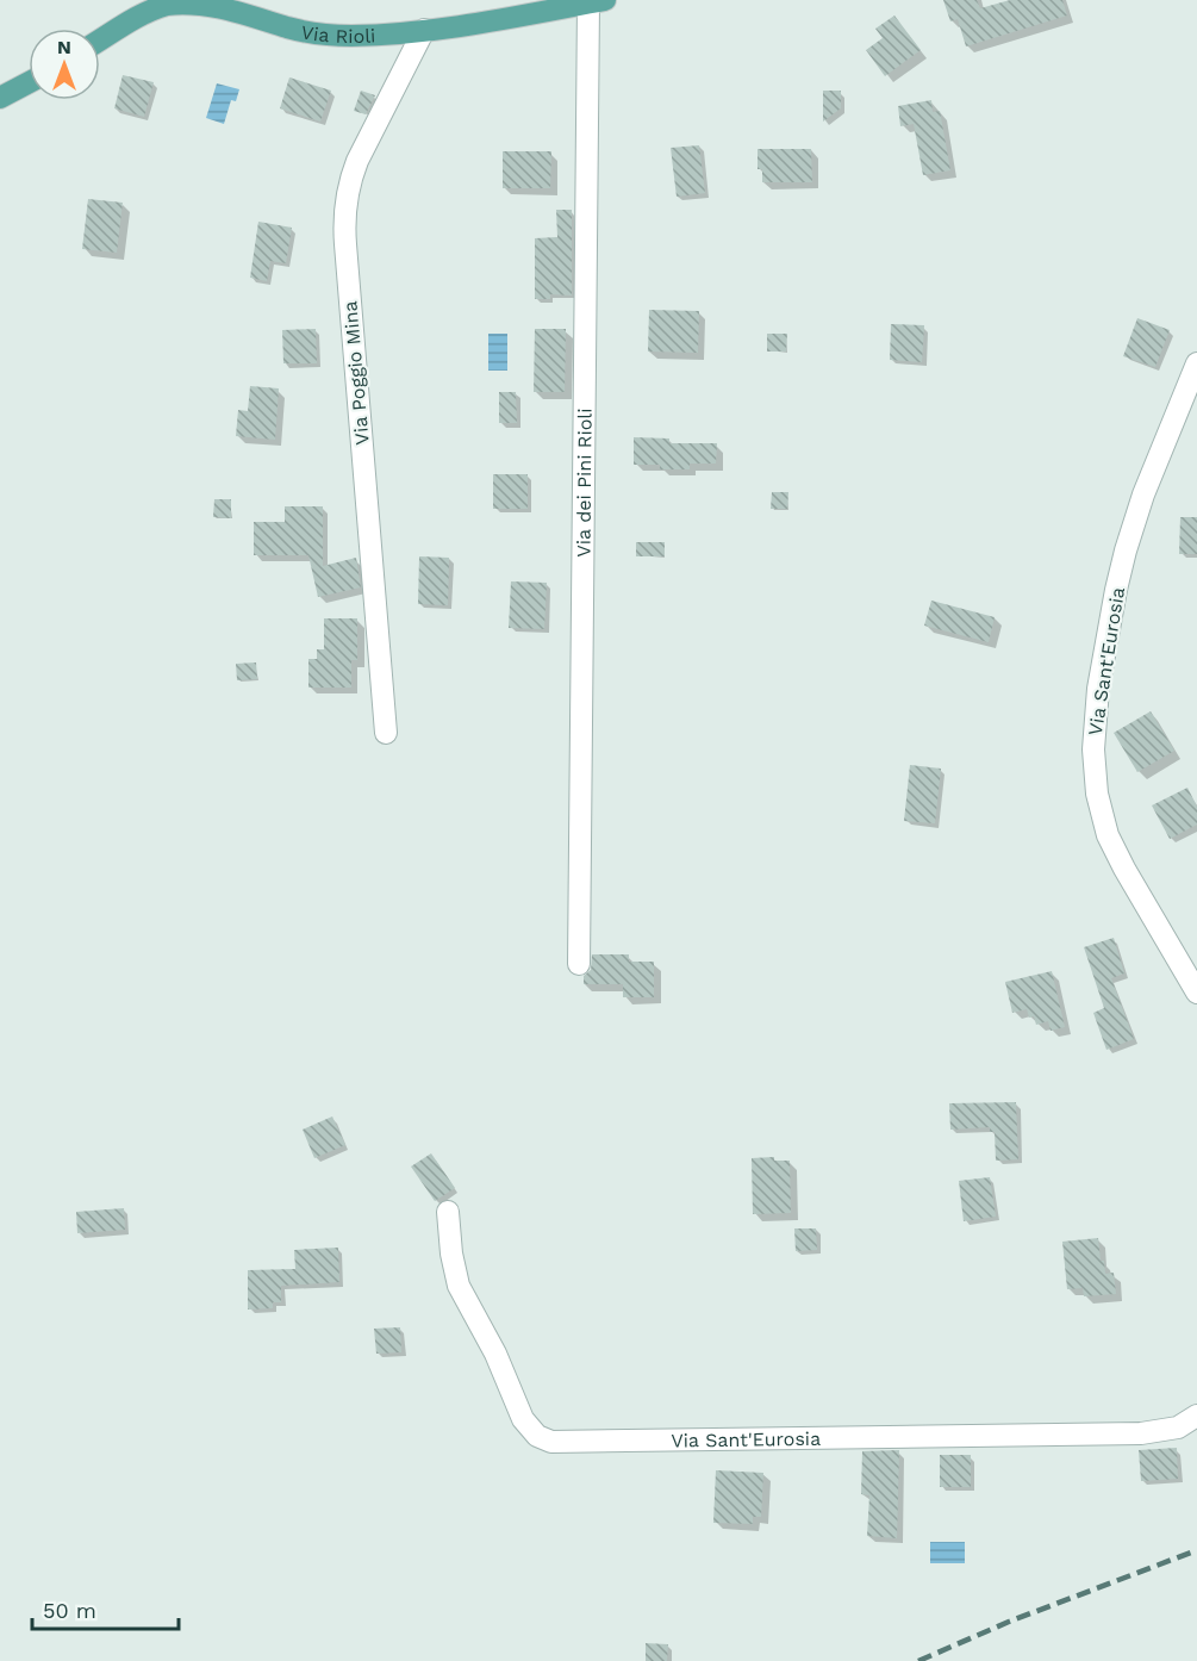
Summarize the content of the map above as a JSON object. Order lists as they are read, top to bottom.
{
  "streets": {
    "main road": ["Via Rioli"],
    "street": ["Via Poggio Mina", "Via dei Pini Rioli", "Via Sant'Eurosia"]
  },
  "crossings": [
    ["Via Rioli", "Via Poggio Mina"],
    ["Via Rioli", "Via dei Pini Rioli"]
  ],
  "scale_bar": "50 m",
  "north": "top"
}
